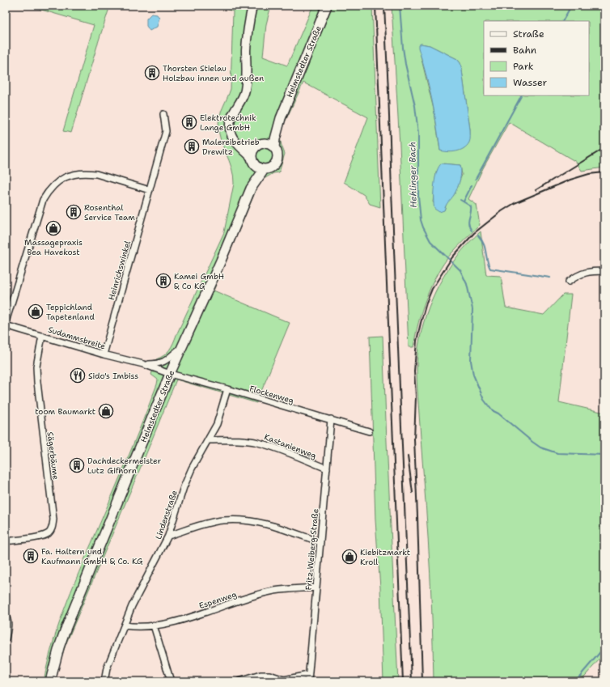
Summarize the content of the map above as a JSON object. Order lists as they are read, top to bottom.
{
  "streets": {
    "main road": ["Helmstedter Straße"],
    "street": [
      "Heinrichswinkel",
      "Sudammsbreite",
      "Flockenweg",
      "Kastanienweg",
      "Sägerbäume",
      "Lindenstraße",
      "Fritz-Weiberg-Straße",
      "Espenweg"
    ]
  },
  "crossings": [
    ["Helmstedter Straße", "Sudammsbreite"],
    ["Helmstedter Straße", "Flockenweg"],
    ["Heinrichswinkel", "Sudammsbreite"],
    ["Sudammsbreite", "Flockenweg"],
    ["Sudammsbreite", "Sägerbäume"],
    ["Flockenweg", "Lindenstraße"],
    ["Flockenweg", "Fritz-Weiberg-Straße"],
    ["Kastanienweg", "Lindenstraße"],
    ["Kastanienweg", "Fritz-Weiberg-Straße"],
    ["Lindenstraße", "Espenweg"],
    ["Fritz-Weiberg-Straße", "Espenweg"]
  ],
  "water": ["Hehlinger Bach"],
  "places": {
    "building": [
      "Thorsten Stielau Holzbau innen und außen",
      "Elektrotechnik Lange GmbH",
      "Malereibetrieb Drewitz",
      "Rosenthal Service Team",
      "Kamei GmbH & Co KG",
      "Dachdeckermeister Lutz Gifhorn",
      "Fa. Haltern und Kaufmann GmbH & Co. KG"
    ],
    "shop": [
      "Massagepraxis Bea Havekost",
      "Teppichland Tapetenland",
      "toom Baumarkt",
      "Kiebitzmarkt Kroll"
    ],
    "restaurant": ["Sido's Imbiss"]
  },
  "legend": [
    "Straße",
    "Bahn",
    "Park",
    "Wasser"
  ]
}
